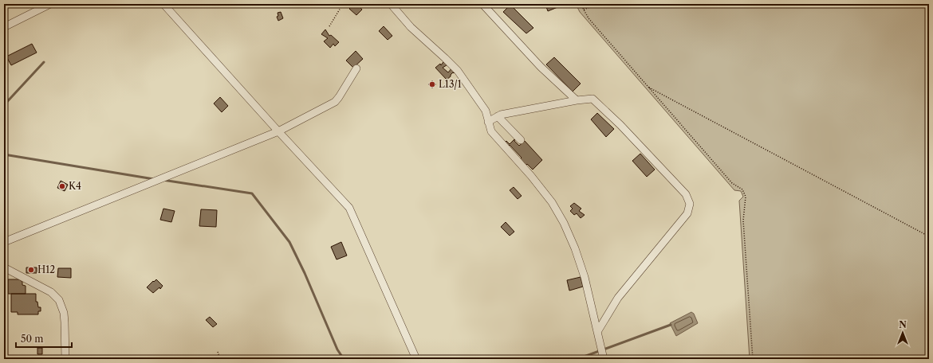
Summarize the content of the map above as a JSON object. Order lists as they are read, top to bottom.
{
  "places": ["L13/1", "K4", "H12"],
  "scale_bar": "50 m",
  "north": "top"
}
